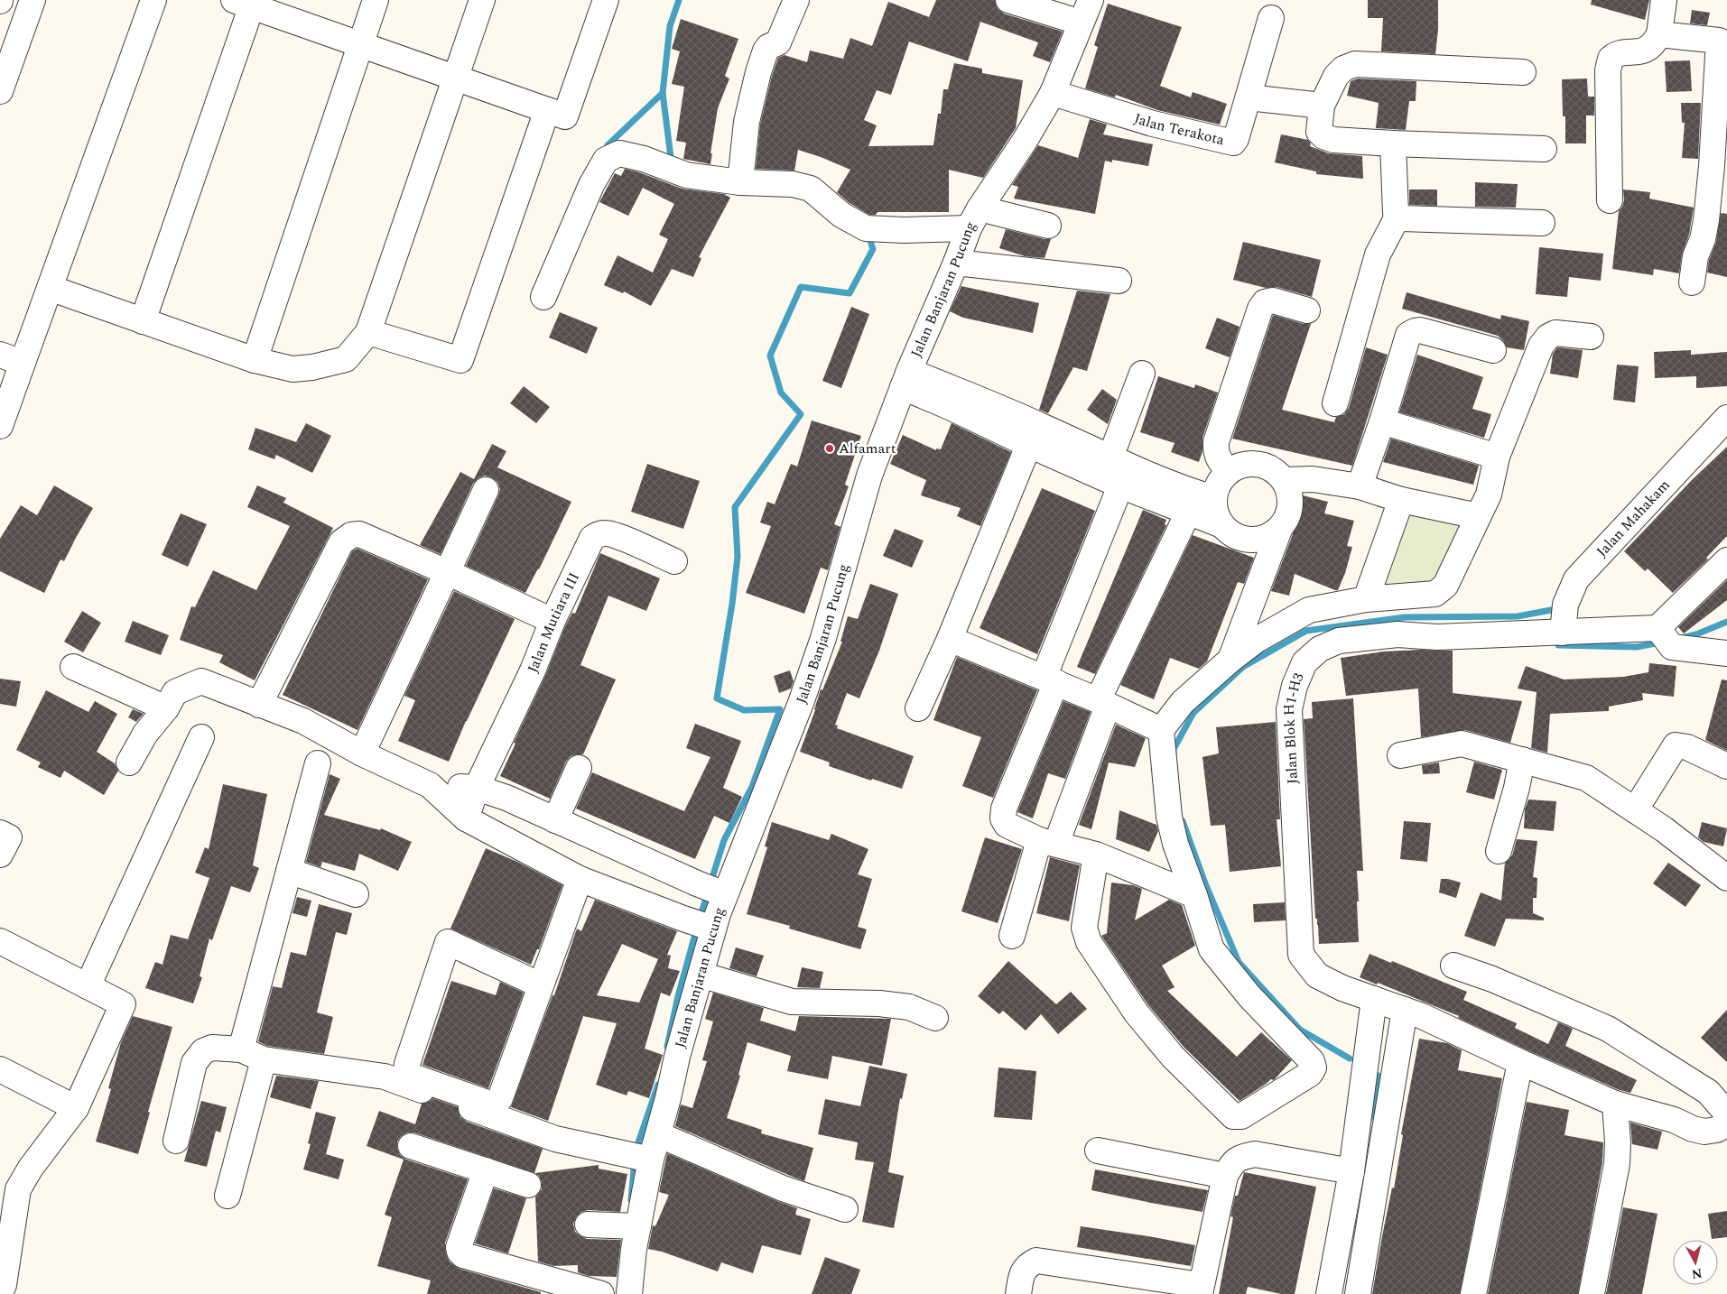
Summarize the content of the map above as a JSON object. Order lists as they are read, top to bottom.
{
  "streets": {
    "street": [
      "Jalan Terakota",
      "Jalan Banjaran Pucung",
      "Jalan Mahakam",
      "Jalan Mutiara III",
      "Jalan Blok H1-H3"
    ]
  },
  "crossings": [
    ["Jalan Terakota", "Jalan Banjaran Pucung"],
    ["Jalan Mahakam", "Jalan Blok H1-H3"]
  ],
  "places": ["Alfamart"],
  "north": "bottom"
}
